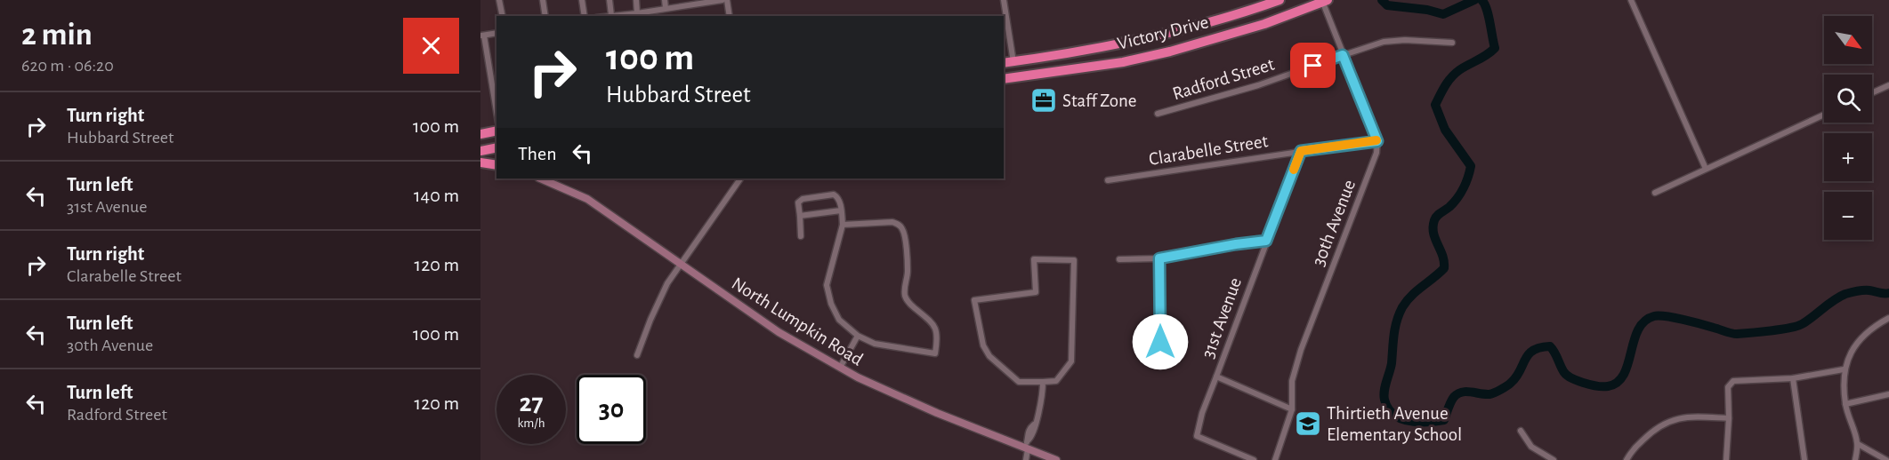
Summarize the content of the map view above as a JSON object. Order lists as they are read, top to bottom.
{
  "streets": {
    "highway": ["Victory Drive"],
    "street": [
      "Radford Street",
      "Clarabelle Street",
      "30th Avenue",
      "31st Avenue",
      "North Lumpkin Road"
    ]
  },
  "crossings": [
    ["Clarabelle Street", "30th Avenue"],
    ["Clarabelle Street", "31st Avenue"]
  ],
  "places": {
    "office": ["Staff Zone"],
    "school or university": ["Thirtieth Avenue Elementary School"]
  },
  "north": "bottom right",
  "page": {
    "heading": ["2 min", "620 m · 06:20"],
    "map_buttons": ["+", "−"],
    "turn": ["100 m", "Hubbard Street"],
    "list": [
      {
        "name": "Turn right",
        "note": "Hubbard Street",
        "value": "100 m"
      },
      {
        "name": "Turn left",
        "note": "31st Avenue",
        "value": "140 m"
      },
      {
        "name": "Turn right",
        "note": "Clarabelle Street",
        "value": "120 m"
      },
      {
        "name": "Turn left",
        "note": "30th Avenue",
        "value": "100 m"
      },
      {
        "name": "Turn left",
        "note": "Radford Street",
        "value": "120 m"
      }
    ],
    "then": "Then",
    "speed": "27 km/h",
    "limit": "30"
  }
}
